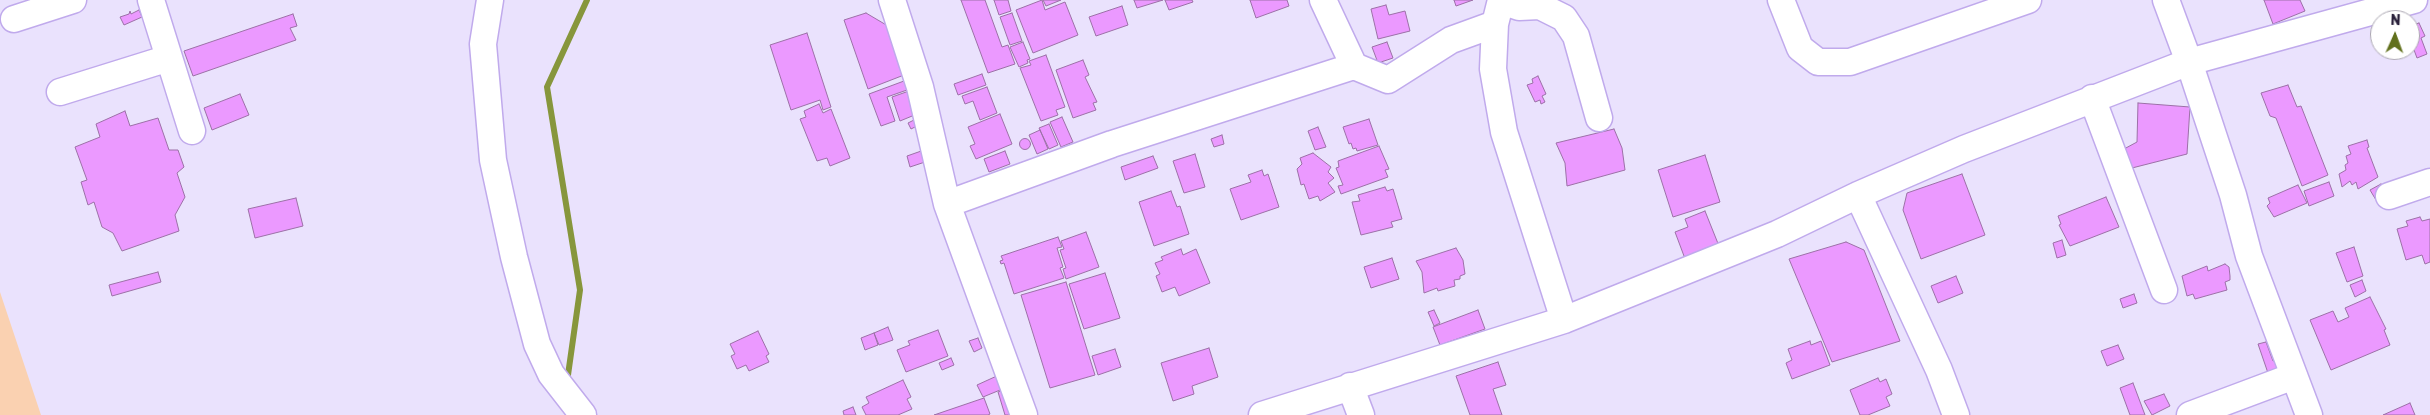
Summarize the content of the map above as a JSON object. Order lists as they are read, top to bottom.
{
  "north": "top"
}
